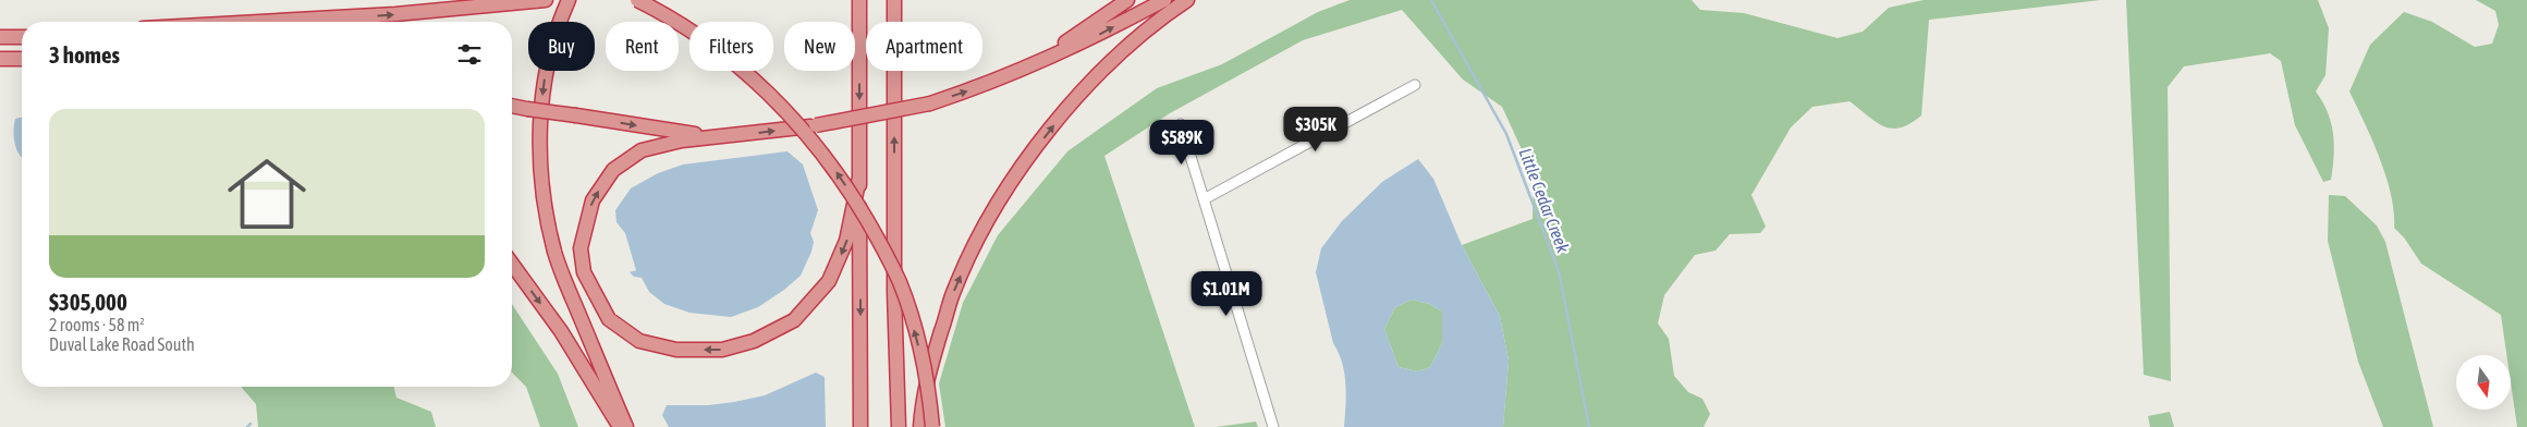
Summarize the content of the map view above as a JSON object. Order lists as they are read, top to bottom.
{
  "water": ["Little Cedar Creek"],
  "north": "bottom",
  "page": {
    "chip": [
      "Buy",
      "Rent",
      "Filters",
      "New",
      "Apartment"
    ],
    "heading": "3 homes",
    "list": [
      {
        "name": "$305,000",
        "note": "2 rooms · 58 m² · Duval Lake Road South"
      }
    ],
    "price": ["$305K", "$589K", "$1.01M"]
  }
}
